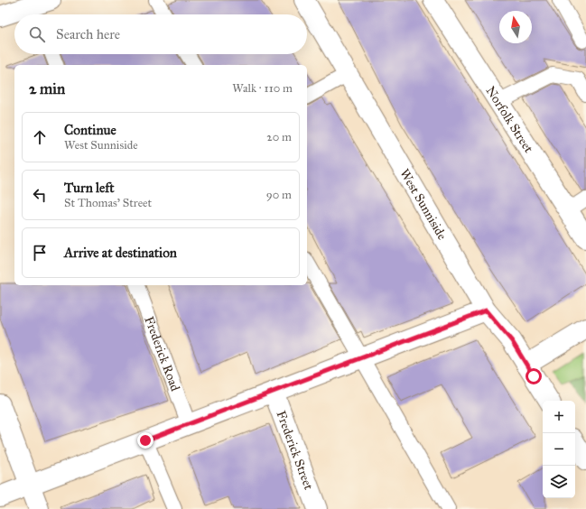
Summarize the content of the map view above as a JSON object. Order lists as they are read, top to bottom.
{
  "streets": {
    "street": ["Norfolk Street", "West Sunniside", "Frederick Street"],
    "lane": ["Frederick Road"]
  },
  "north": "top",
  "page": {
    "search": "Search here",
    "heading": ["2 min", "Walk · 110 m"],
    "list": [
      ["Continue", "West Sunniside", "20 m"],
      ["Turn left", "St Thomas' Street", "90 m"],
      "Arrive at destination"
    ],
    "map_buttons": ["+", "−"]
  }
}
